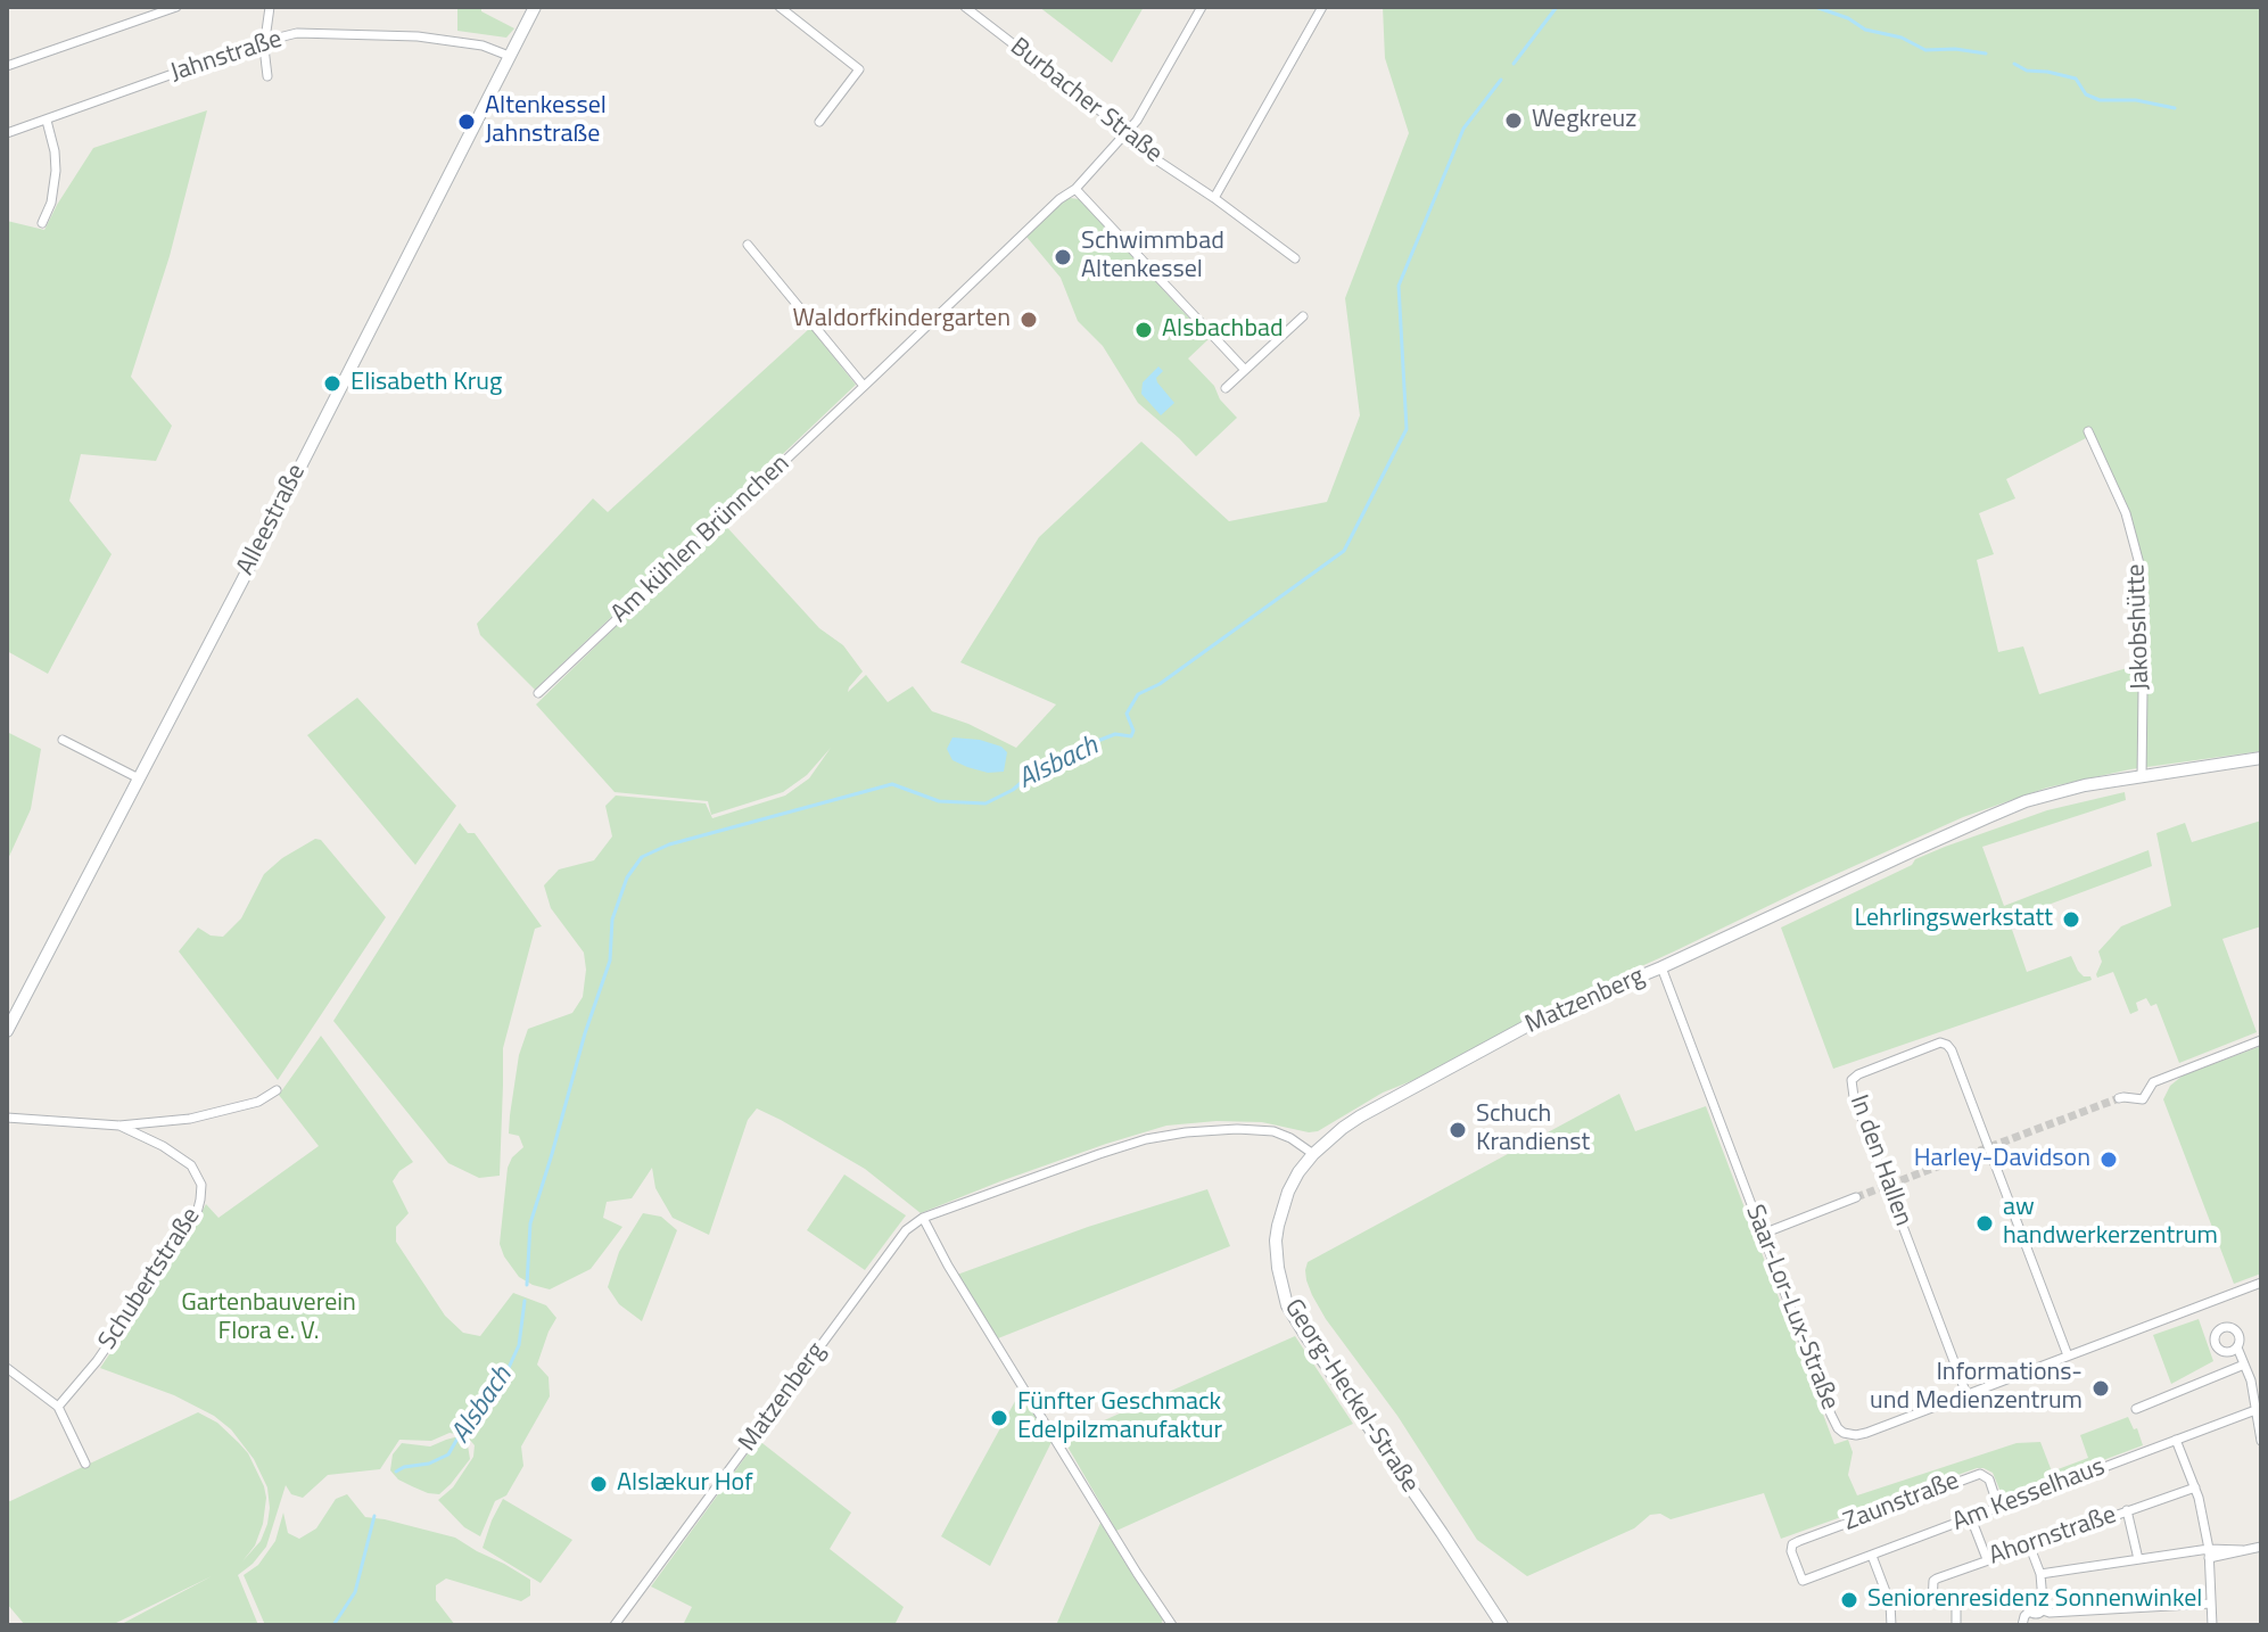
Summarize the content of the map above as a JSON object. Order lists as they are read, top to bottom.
{
  "streets": {
    "street": [
      "Jahnstraße",
      "Burbacher Straße",
      "Alleestraße",
      "Am kühlen Brünnchen",
      "Jakobshütte",
      "Matzenberg",
      "In den Hallen",
      "Schubertstraße",
      "Saar-Lor-Lux-Straße",
      "Georg-Heckel-Straße",
      "Am Kesselhaus",
      "Zaunstraße",
      "Ahornstraße"
    ]
  },
  "crossings": [
    ["Jahnstraße", "Alleestraße"],
    ["Burbacher Straße", "Am kühlen Brünnchen"],
    ["Jakobshütte", "Matzenberg"],
    ["Matzenberg", "Saar-Lor-Lux-Straße"],
    ["Matzenberg", "Georg-Heckel-Straße"],
    ["In den Hallen", "Saar-Lor-Lux-Straße"],
    ["Am Kesselhaus", "Zaunstraße"]
  ],
  "water": ["Alsbach"],
  "parks": ["Gartenbauverein Flora e. V."],
  "places": [
    "Wegkreuz",
    "Altenkessel Jahnstraße",
    "Schwimmbad Altenkessel",
    "Waldorfkindergarten",
    "Alsbachbad",
    "Elisabeth Krug",
    "Lehrlingswerkstatt",
    "Schuch Krandienst",
    "Harley-Davidson",
    "aw handwerkerzentrum",
    "Informations- und Medienzentrum",
    "Fünfter Geschmack Edelpilzmanufaktur",
    "Alslækur Hof",
    "Seniorenresidenz Sonnenwinkel"
  ]
}
